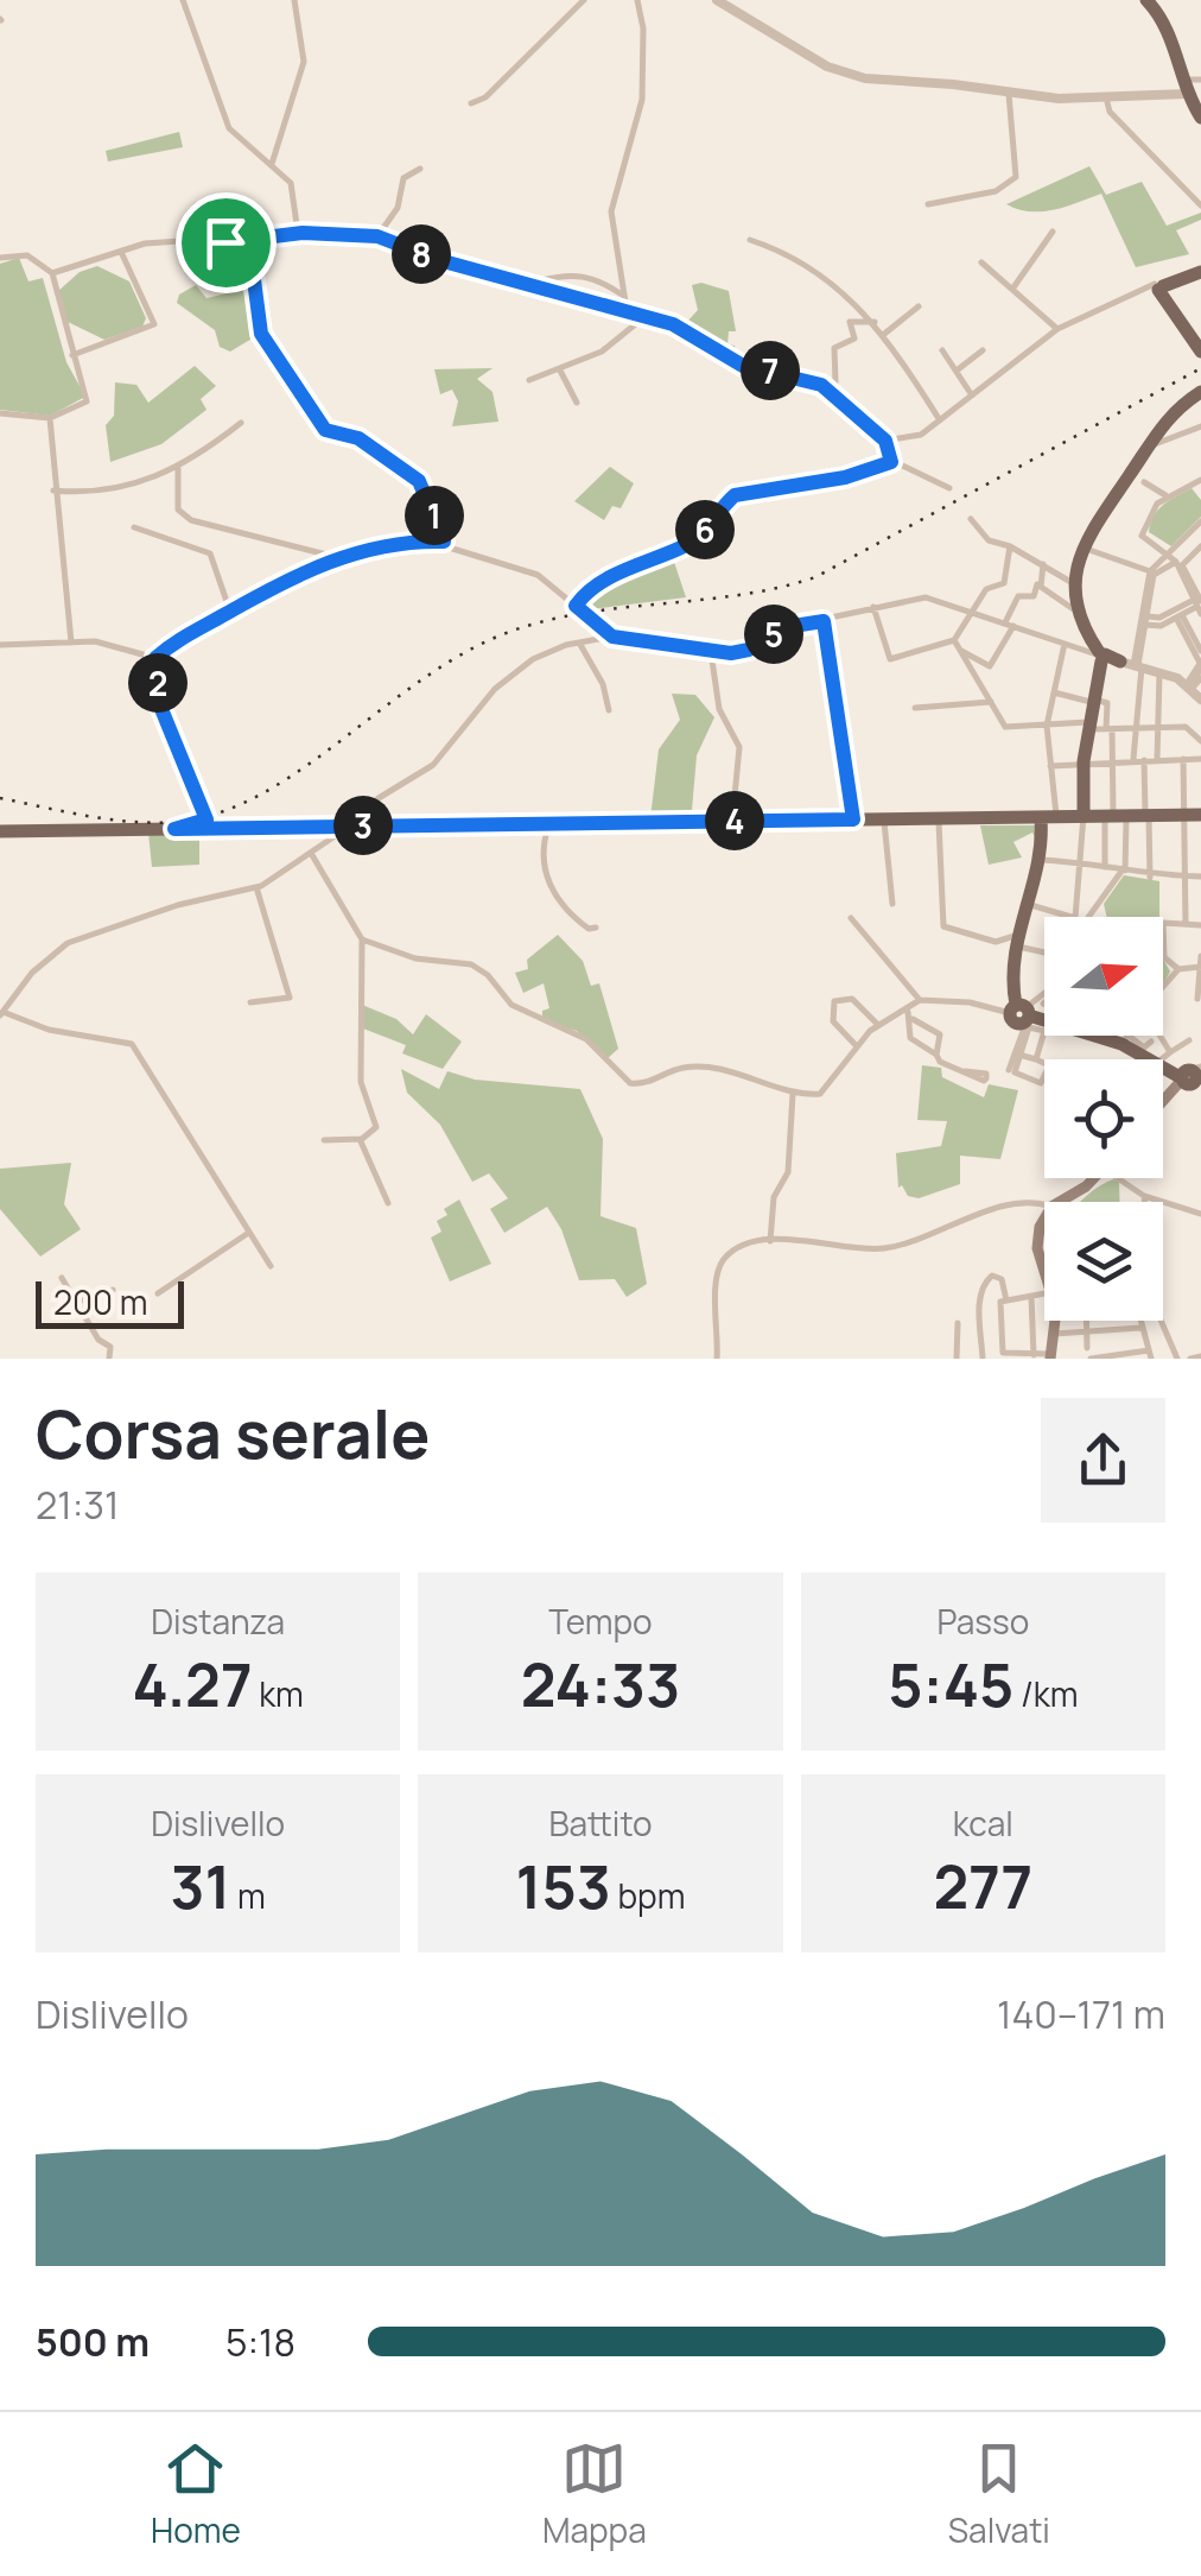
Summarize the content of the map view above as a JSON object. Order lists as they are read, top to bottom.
{
  "scale_bar": "200 m",
  "north": "right",
  "page": {
    "pins": [
      "8",
      "7",
      "1",
      "6",
      "5",
      "2",
      "4",
      "3"
    ],
    "scale": "200 m",
    "heading": ["Corsa serale", "21:31"],
    "stats": [
      ["Distanza", "4.27 km"],
      ["Tempo", "24:33"],
      ["Passo", "5:45 /km"],
      ["Dislivello", "31 m"],
      ["Battito", "153 bpm"],
      ["kcal", "277"]
    ],
    "chart": ["Dislivello", "140–171 m"],
    "list": [
      {
        "name": "500 m",
        "note": "5:18"
      }
    ],
    "tabs": ["Home", "Mappa", "Salvati"]
  }
}
